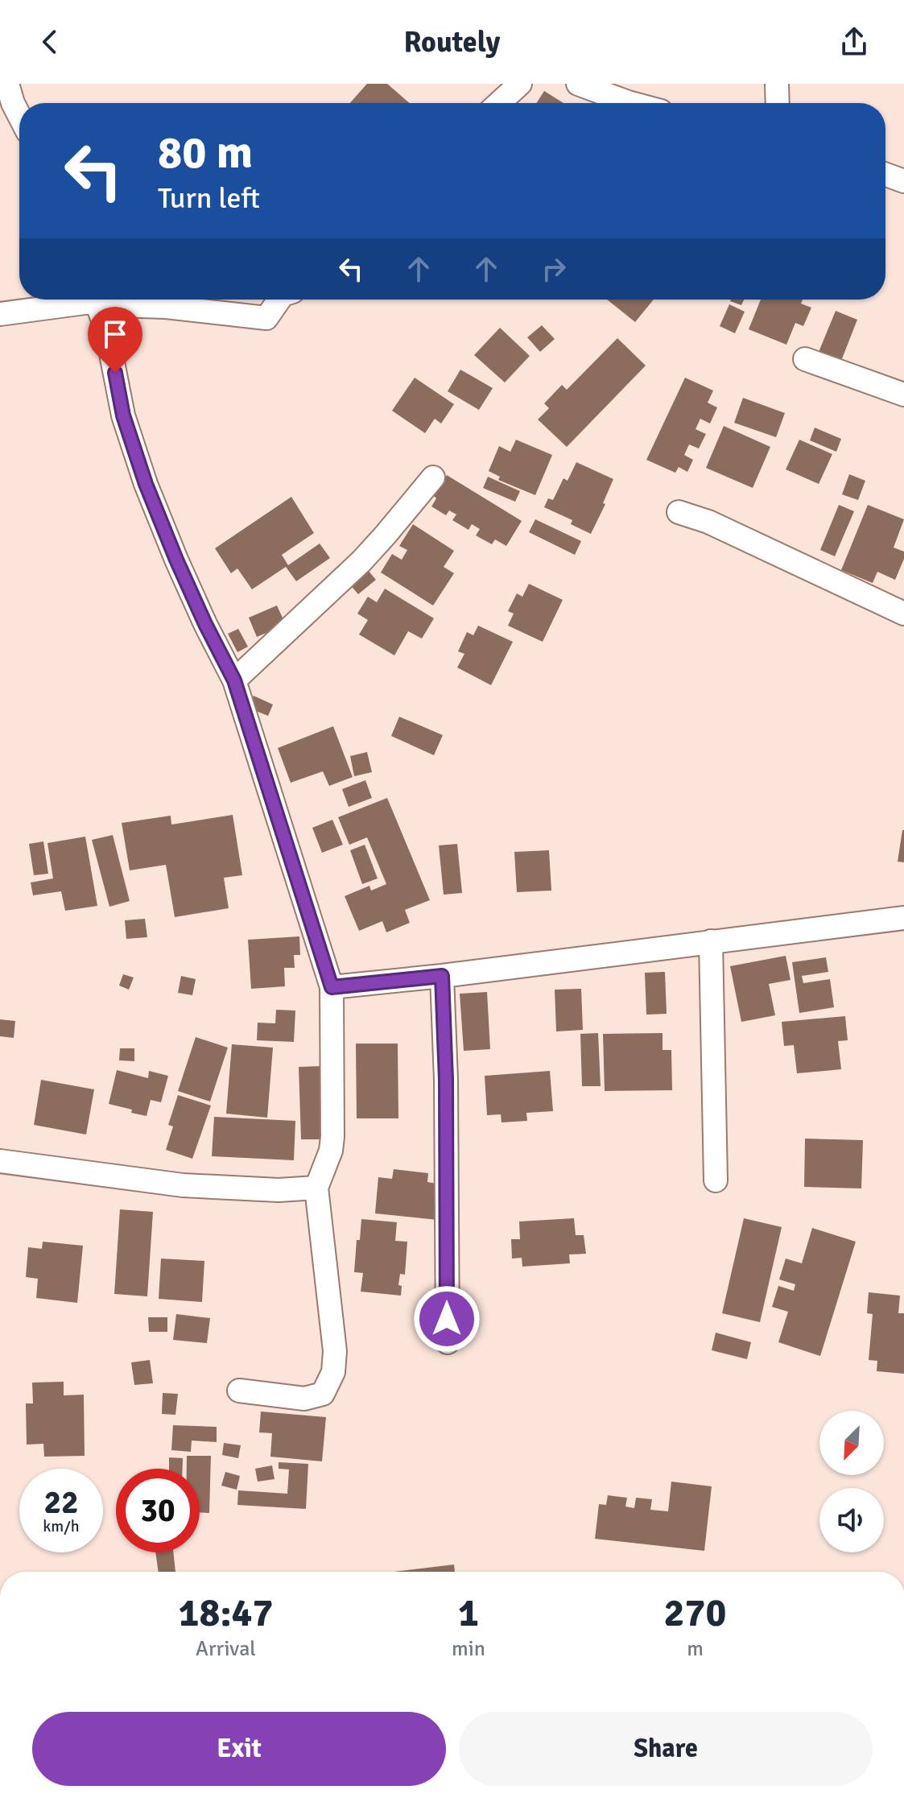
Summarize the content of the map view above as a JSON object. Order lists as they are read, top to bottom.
{
  "north": "bottom left",
  "page": {
    "header": "Routely",
    "turn": ["80 m", "Turn left"],
    "speed": "22 km/h",
    "limit": "30",
    "eta": [
      "18:47",
      "Arrival",
      "1",
      "min",
      "270",
      "m"
    ],
    "buttons": ["Exit", "Share"]
  }
}
